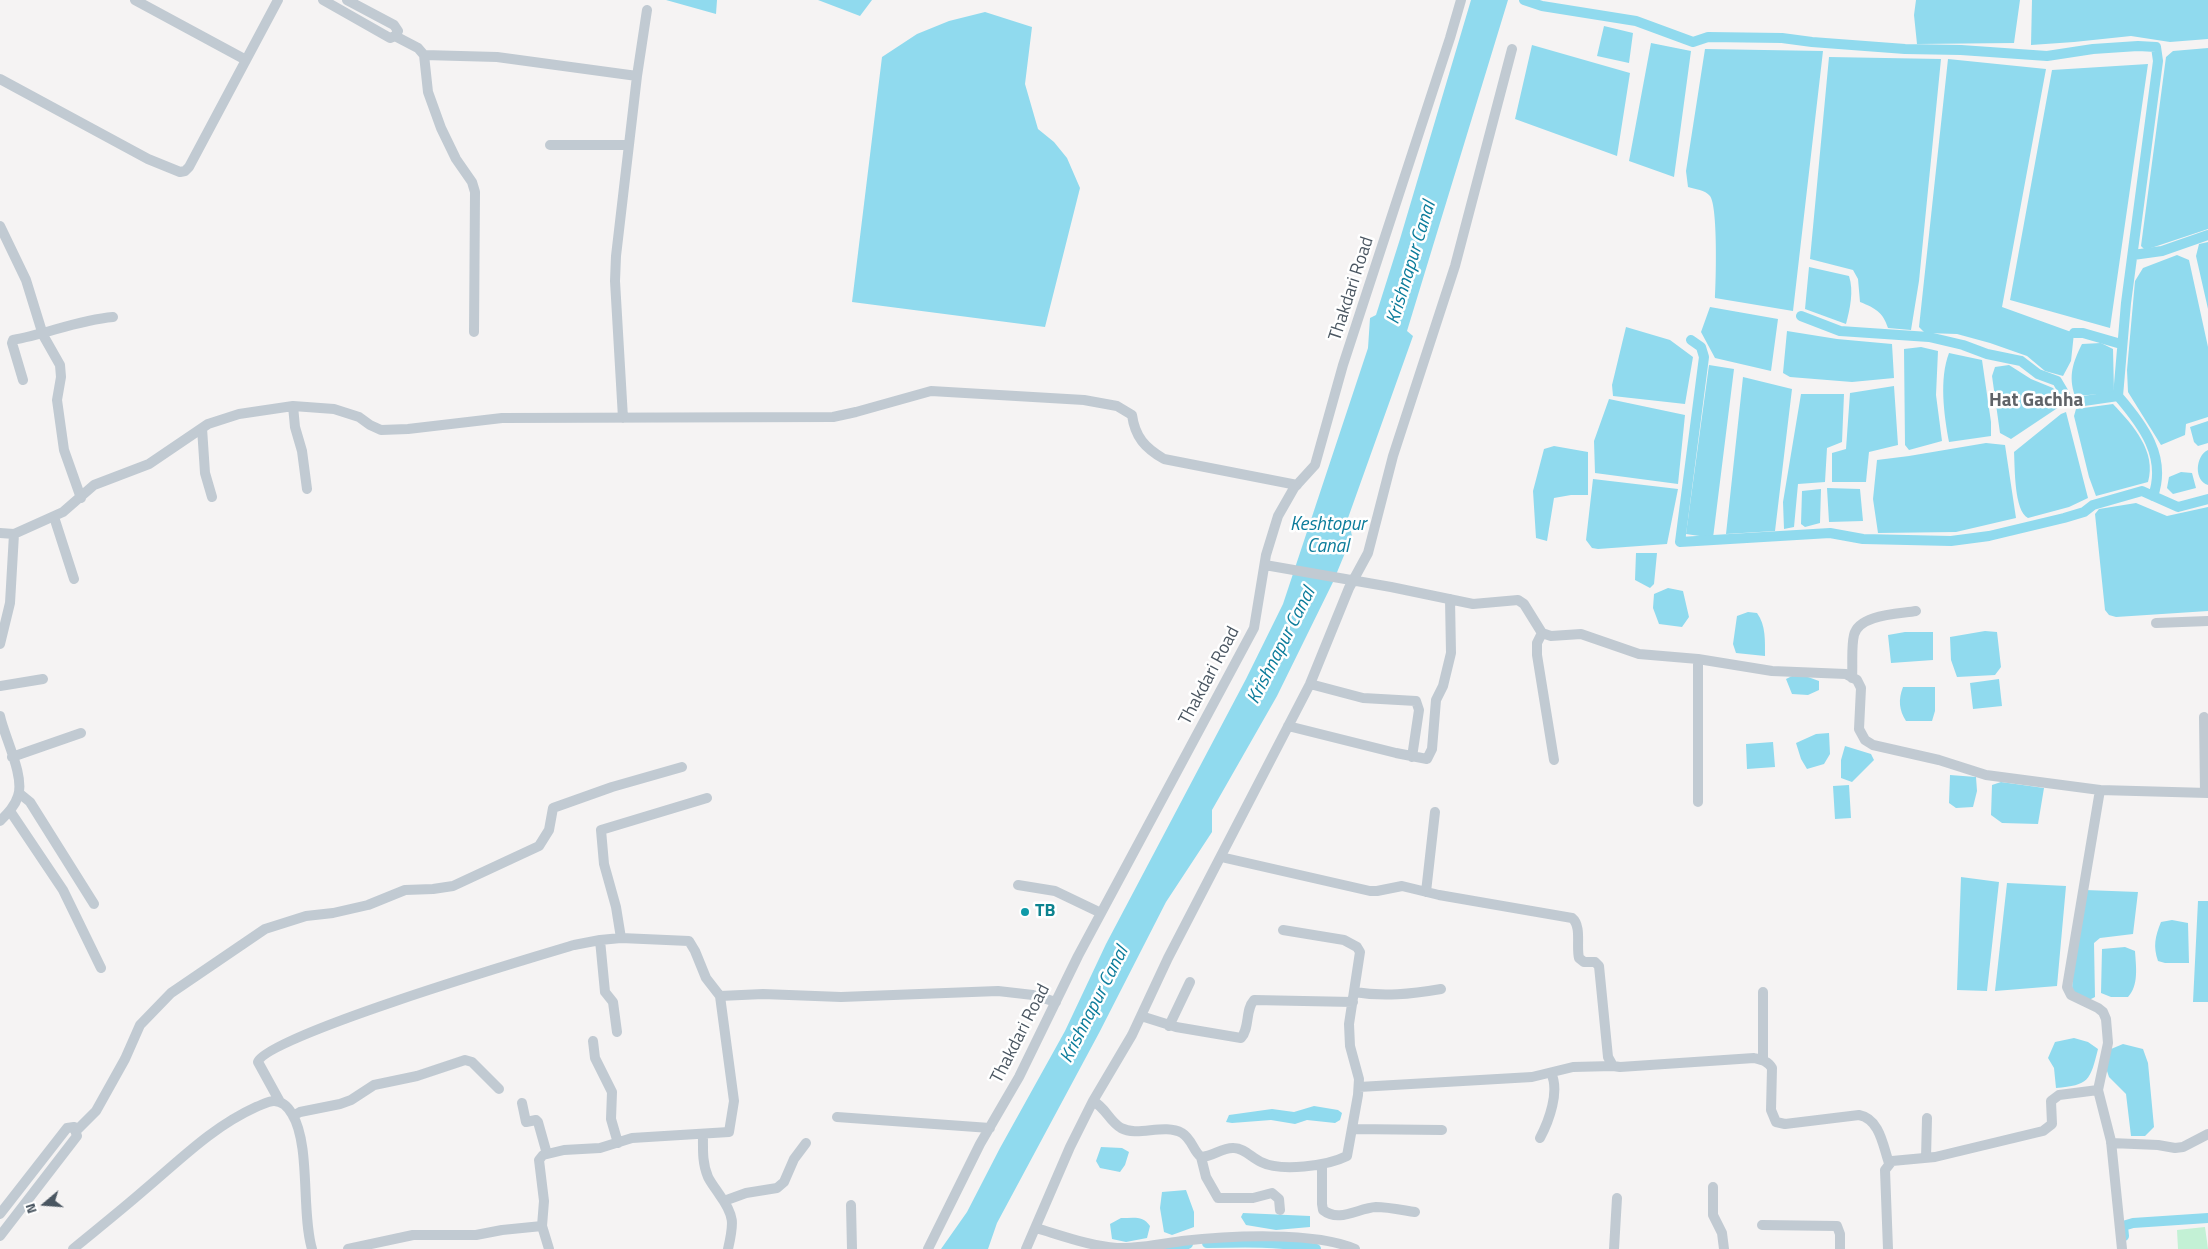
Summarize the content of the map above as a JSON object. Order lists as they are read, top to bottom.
{
  "streets": {
    "street": ["Thakdari Road"]
  },
  "districts": ["Hat Gachha"],
  "water": ["Krishnapur Canal", "Keshtopur Canal"],
  "places": ["TB"],
  "north": "left"
}
